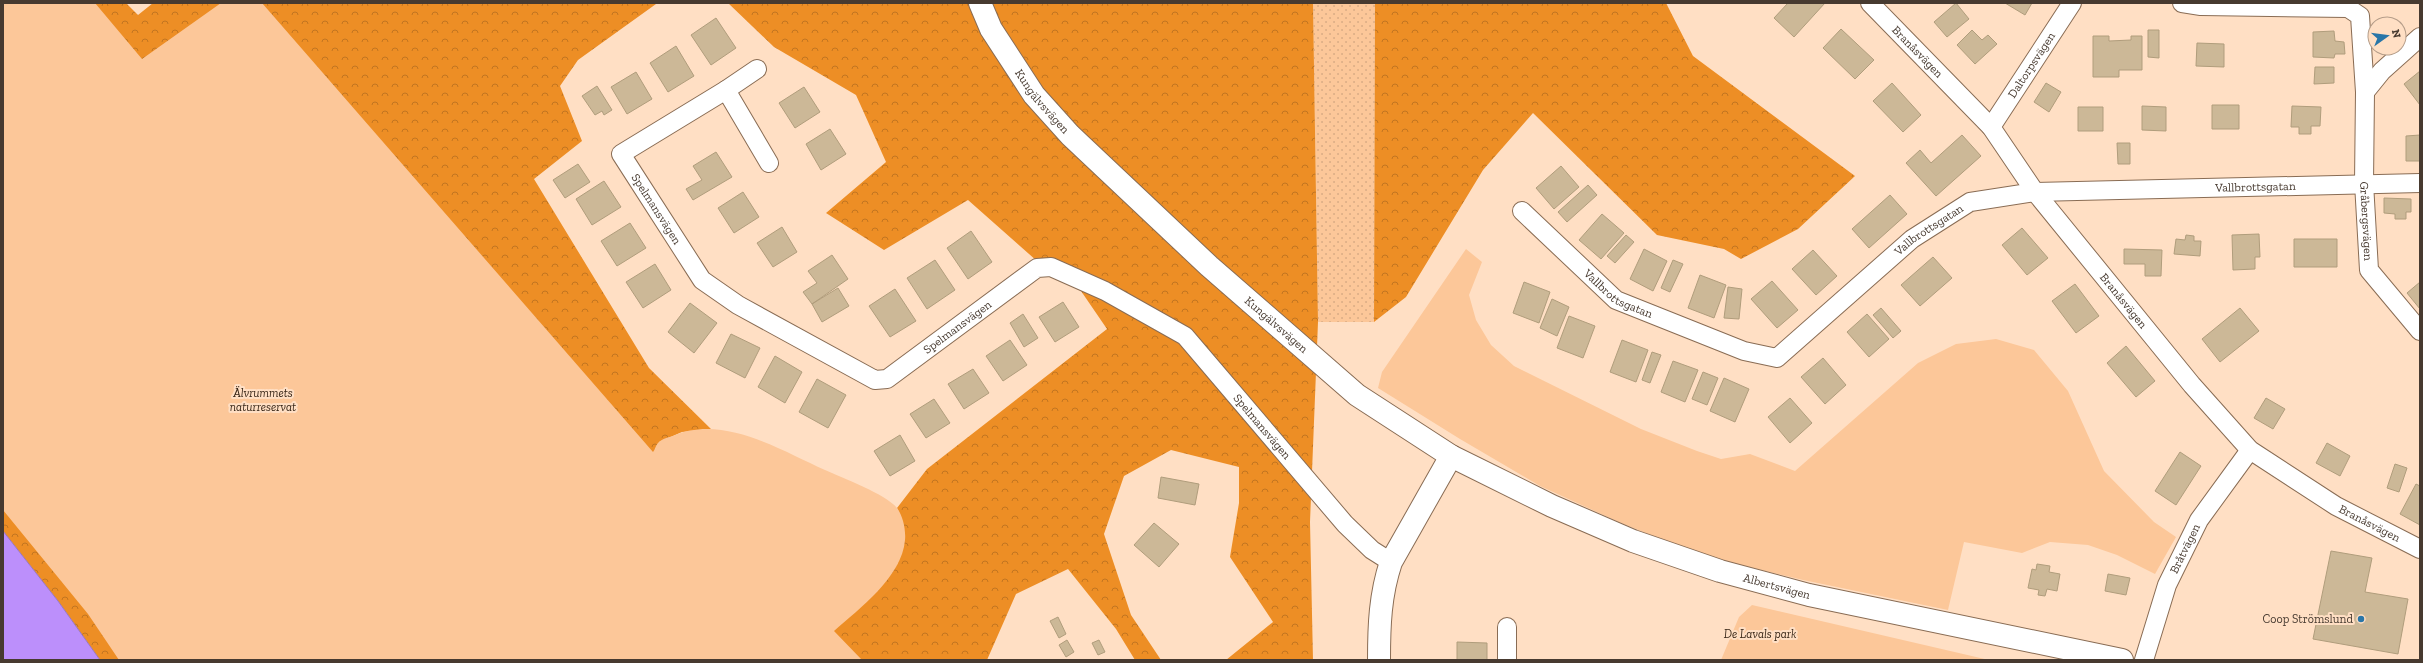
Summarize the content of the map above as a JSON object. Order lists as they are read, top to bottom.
{
  "streets": {
    "street": [
      "Branåsvägen",
      "Daltorpsvägen",
      "Kungälvsvägen",
      "Vallbrottsgatan",
      "Spelmansvägen",
      "Gråbergsvägen",
      "Bråtvägen",
      "Albertsvägen"
    ]
  },
  "crossings": [
    ["Branåsvägen", "Daltorpsvägen"],
    ["Branåsvägen", "Vallbrottsgatan"],
    ["Branåsvägen", "Bråtvägen"],
    ["Kungälvsvägen", "Albertsvägen"],
    ["Vallbrottsgatan", "Gråbergsvägen"]
  ],
  "parks": ["Älvrummets naturreservat", "De Lavals park"],
  "places": ["Coop Strömslund"],
  "north": "right"
}
